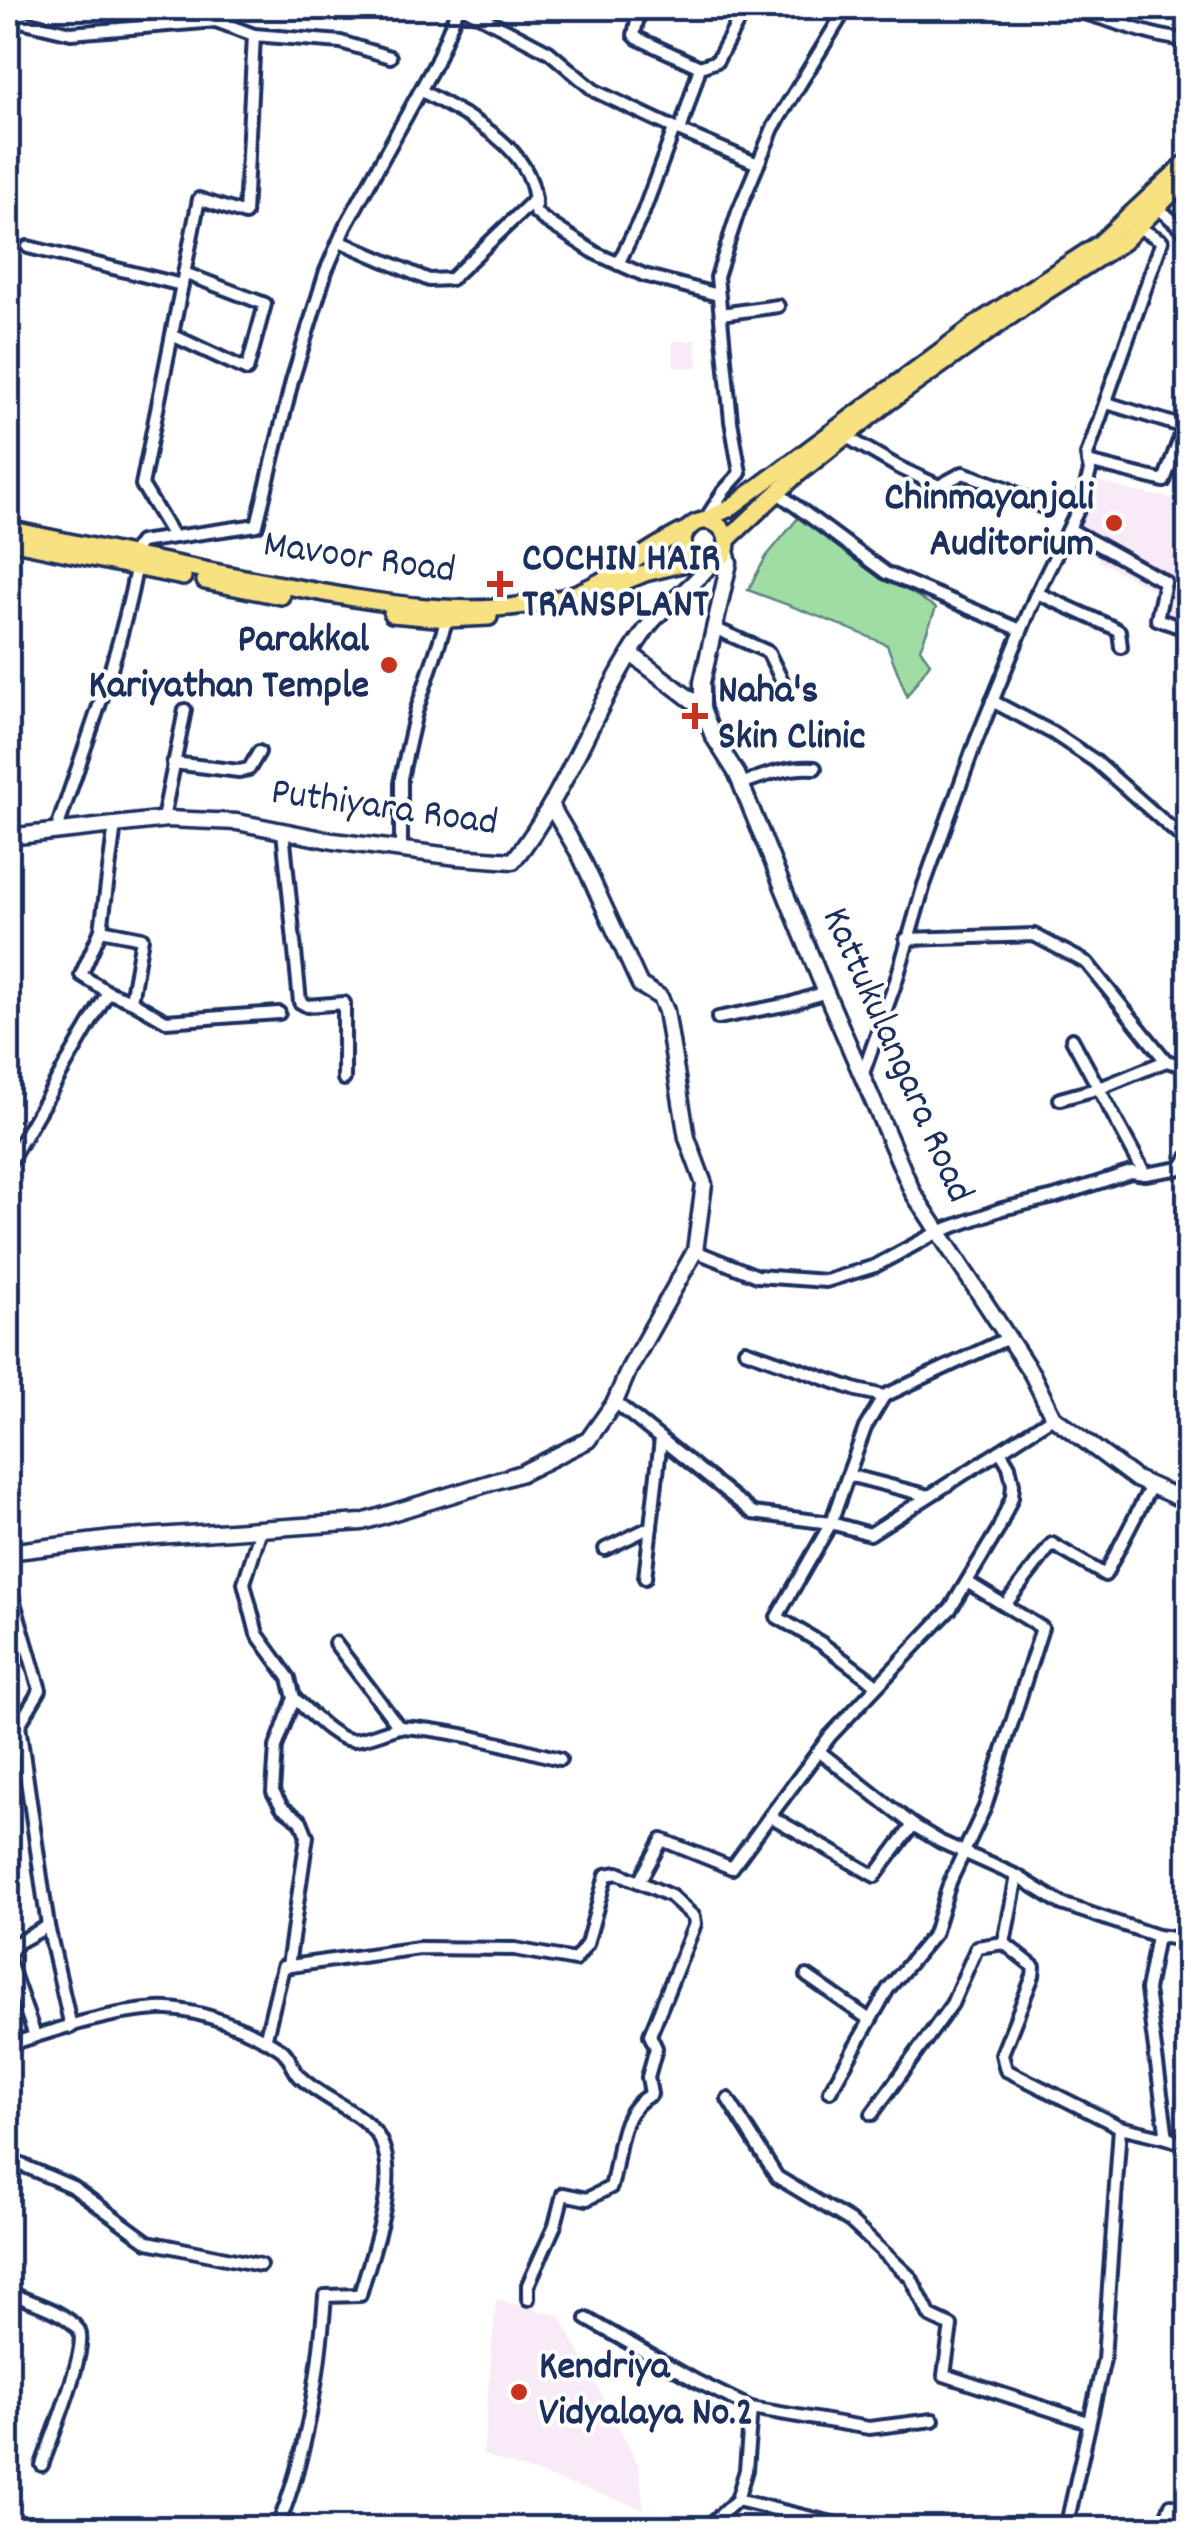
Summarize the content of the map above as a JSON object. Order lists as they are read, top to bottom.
{
  "streets": {
    "main road": ["Mavoor Road"],
    "street": ["Puthiyara Road", "Kattukulangara Road"]
  },
  "crossings": [
    ["Mavoor Road", "Puthiyara Road"]
  ],
  "places": {
    "other": ["Chinmayanjali Auditorium", "Parakkal Kariyathan Temple", "Kendriya Vidyalaya No.2"],
    "health": ["COCHIN HAIR TRANSPLANT", "Naha's Skin Clinic"]
  }
}
